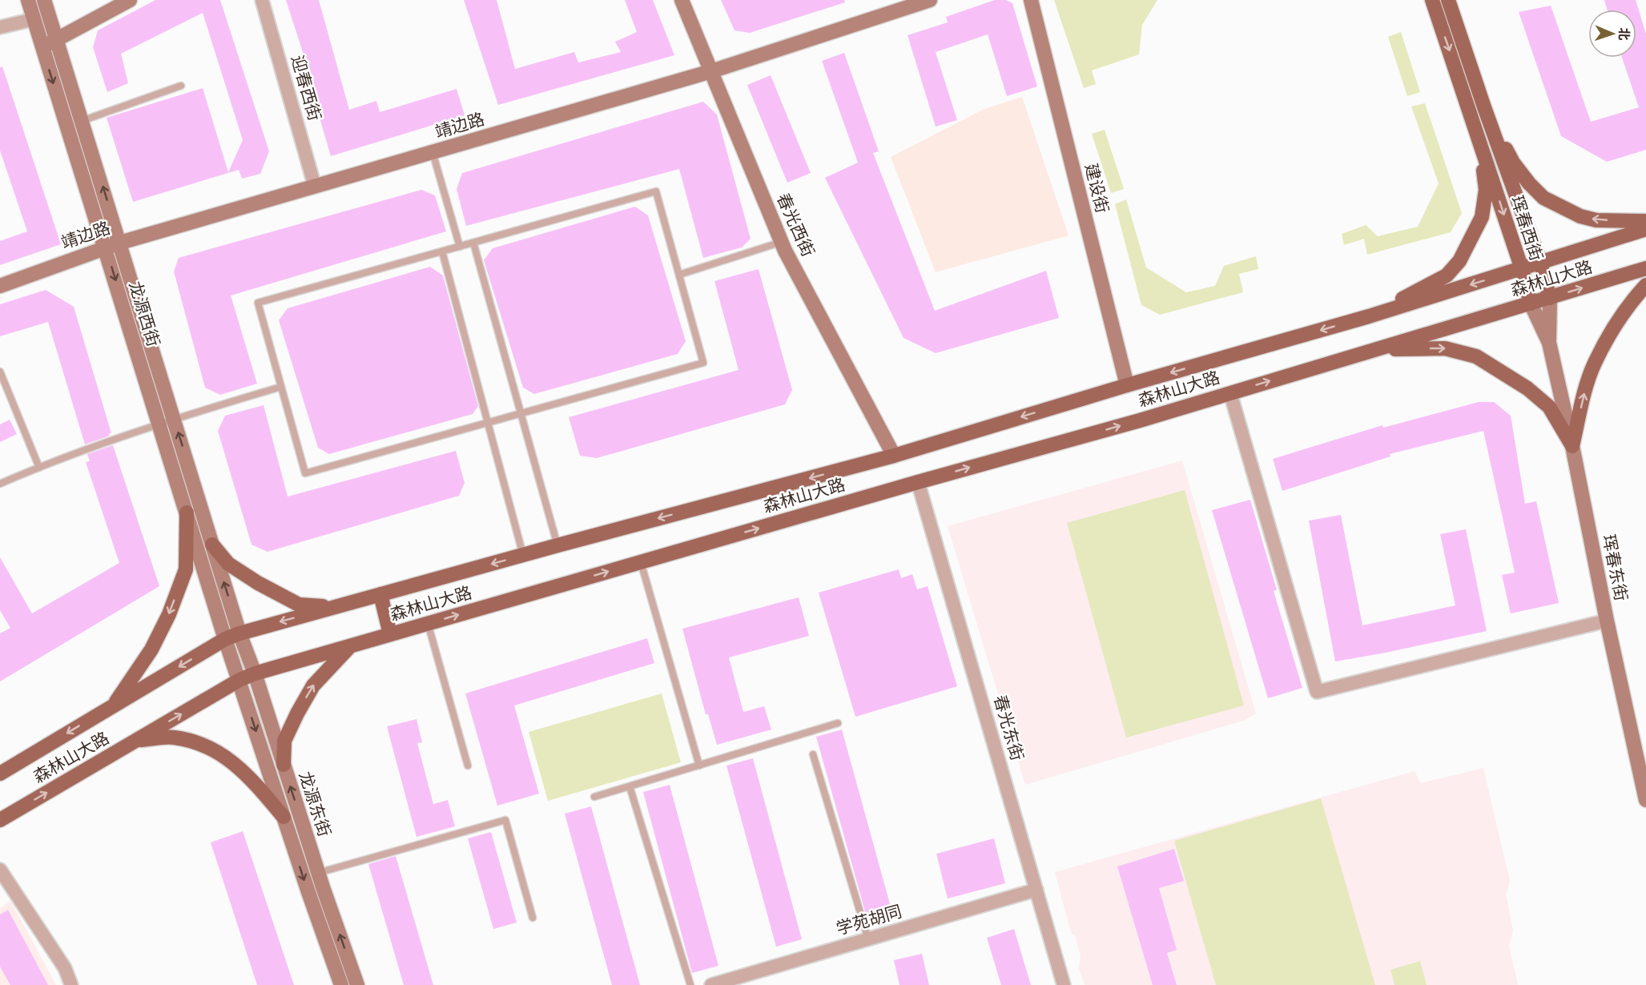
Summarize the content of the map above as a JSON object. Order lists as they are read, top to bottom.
{
  "streets": {
    "main road": [
      "靖边路",
      "建设街",
      "春光西街",
      "珲春西街",
      "森林山大路",
      "龙源西街",
      "珲春东街",
      "龙源东街"
    ],
    "street": ["迎春西街", "春光东街", "学苑胡同"]
  },
  "crossings": [
    ["迎春西街", "靖边路"],
    ["靖边路", "春光西街"],
    ["靖边路", "龙源西街"],
    ["建设街", "森林山大路"],
    ["春光西街", "森林山大路"],
    ["珲春西街", "森林山大路"],
    ["珲春西街", "珲春东街"],
    ["森林山大路", "龙源西街"],
    ["森林山大路", "春光东街"],
    ["森林山大路", "龙源东街"],
    ["龙源西街", "龙源东街"],
    ["春光东街", "学苑胡同"]
  ],
  "north": "right"
}
